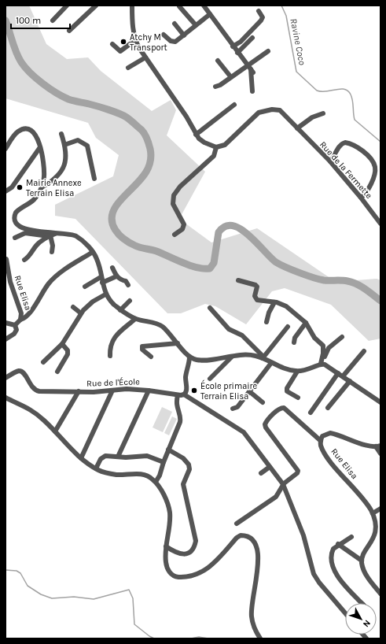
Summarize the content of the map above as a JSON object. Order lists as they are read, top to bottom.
{
  "streets": {
    "street": ["Rue de la Fermette", "Rue Elisa", "Rue de l'École"]
  },
  "water": ["Ravine Coco"],
  "places": ["Atchy M Transport", "Mairie Annexe Terrain Elisa", "École primaire Terrain Elisa"],
  "scale_bar": "100 m",
  "north": "bottom right"
}
